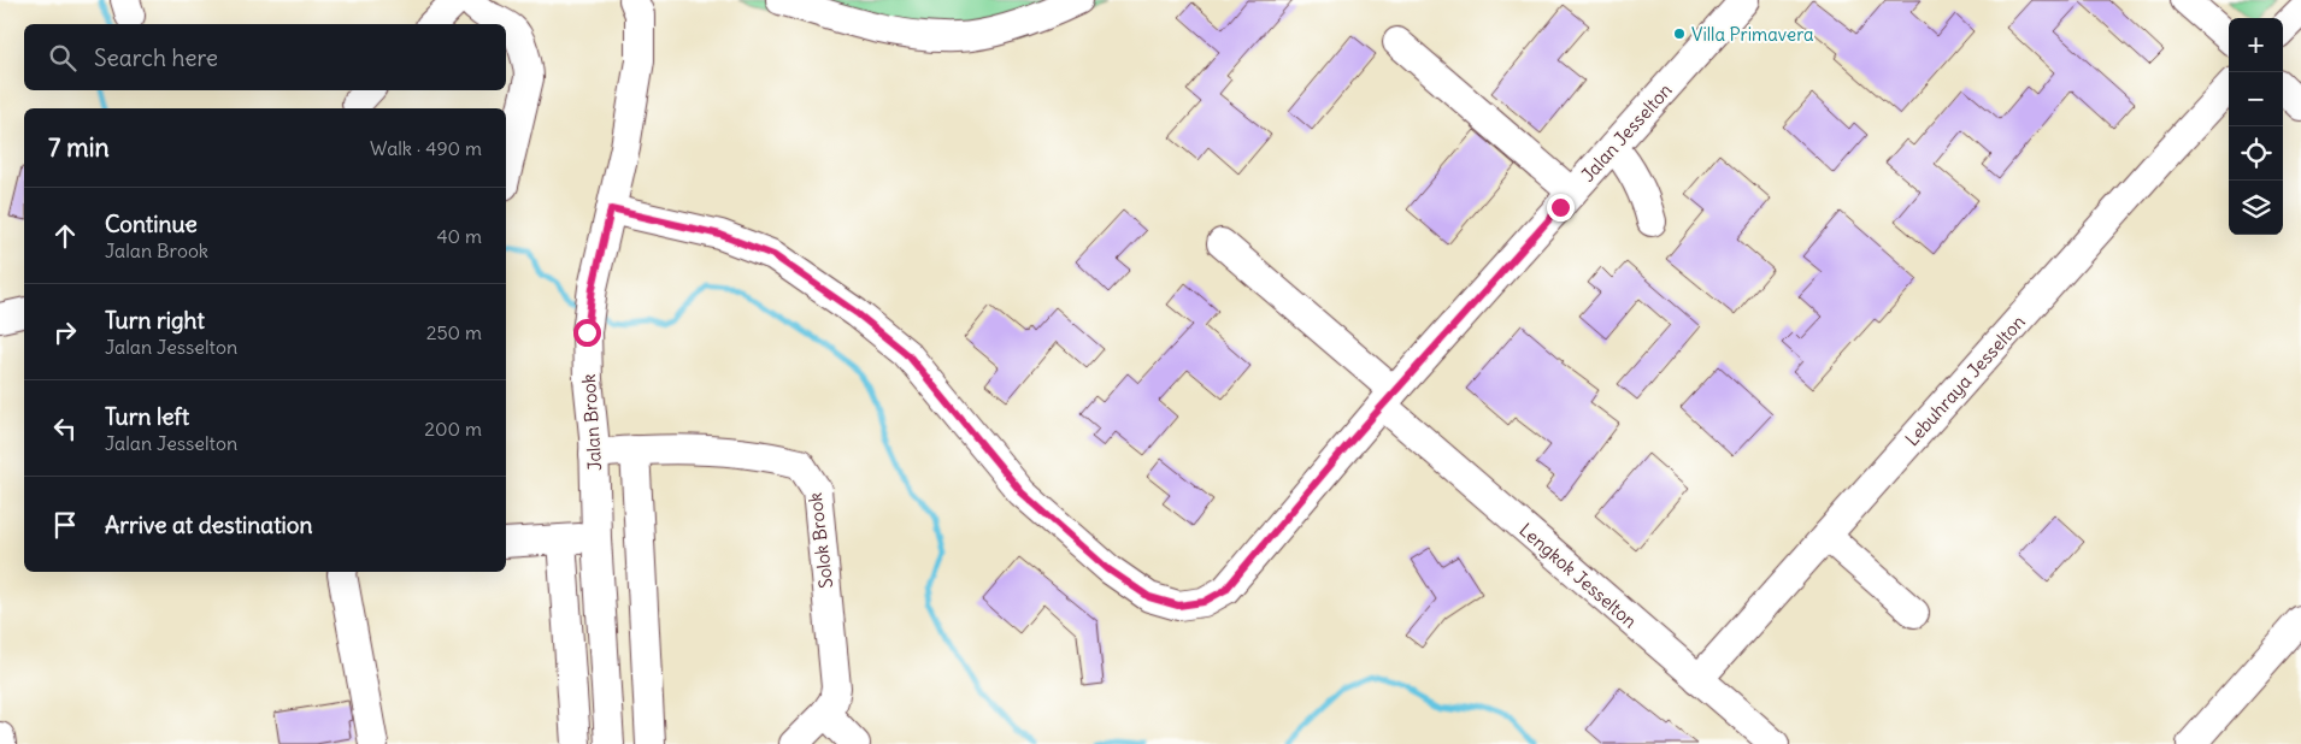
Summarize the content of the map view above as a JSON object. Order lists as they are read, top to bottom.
{
  "streets": {
    "street": [
      "Jalan Jesselton",
      "Lebuhraya Jesselton",
      "Jalan Brook",
      "Solok Brook",
      "Lengkok Jesselton"
    ]
  },
  "crossings": [
    ["Jalan Jesselton", "Jalan Brook"],
    ["Jalan Jesselton", "Lengkok Jesselton"],
    ["Lebuhraya Jesselton", "Lengkok Jesselton"],
    ["Jalan Brook", "Solok Brook"]
  ],
  "places": ["Villa Primavera"],
  "page": {
    "map_buttons": ["+", "−"],
    "search": "Search here",
    "heading": ["7 min", "Walk · 490 m"],
    "list": [
      ["Continue", "Jalan Brook", "40 m"],
      ["Turn right", "Jalan Jesselton", "250 m"],
      ["Turn left", "Jalan Jesselton", "200 m"],
      "Arrive at destination"
    ]
  }
}
